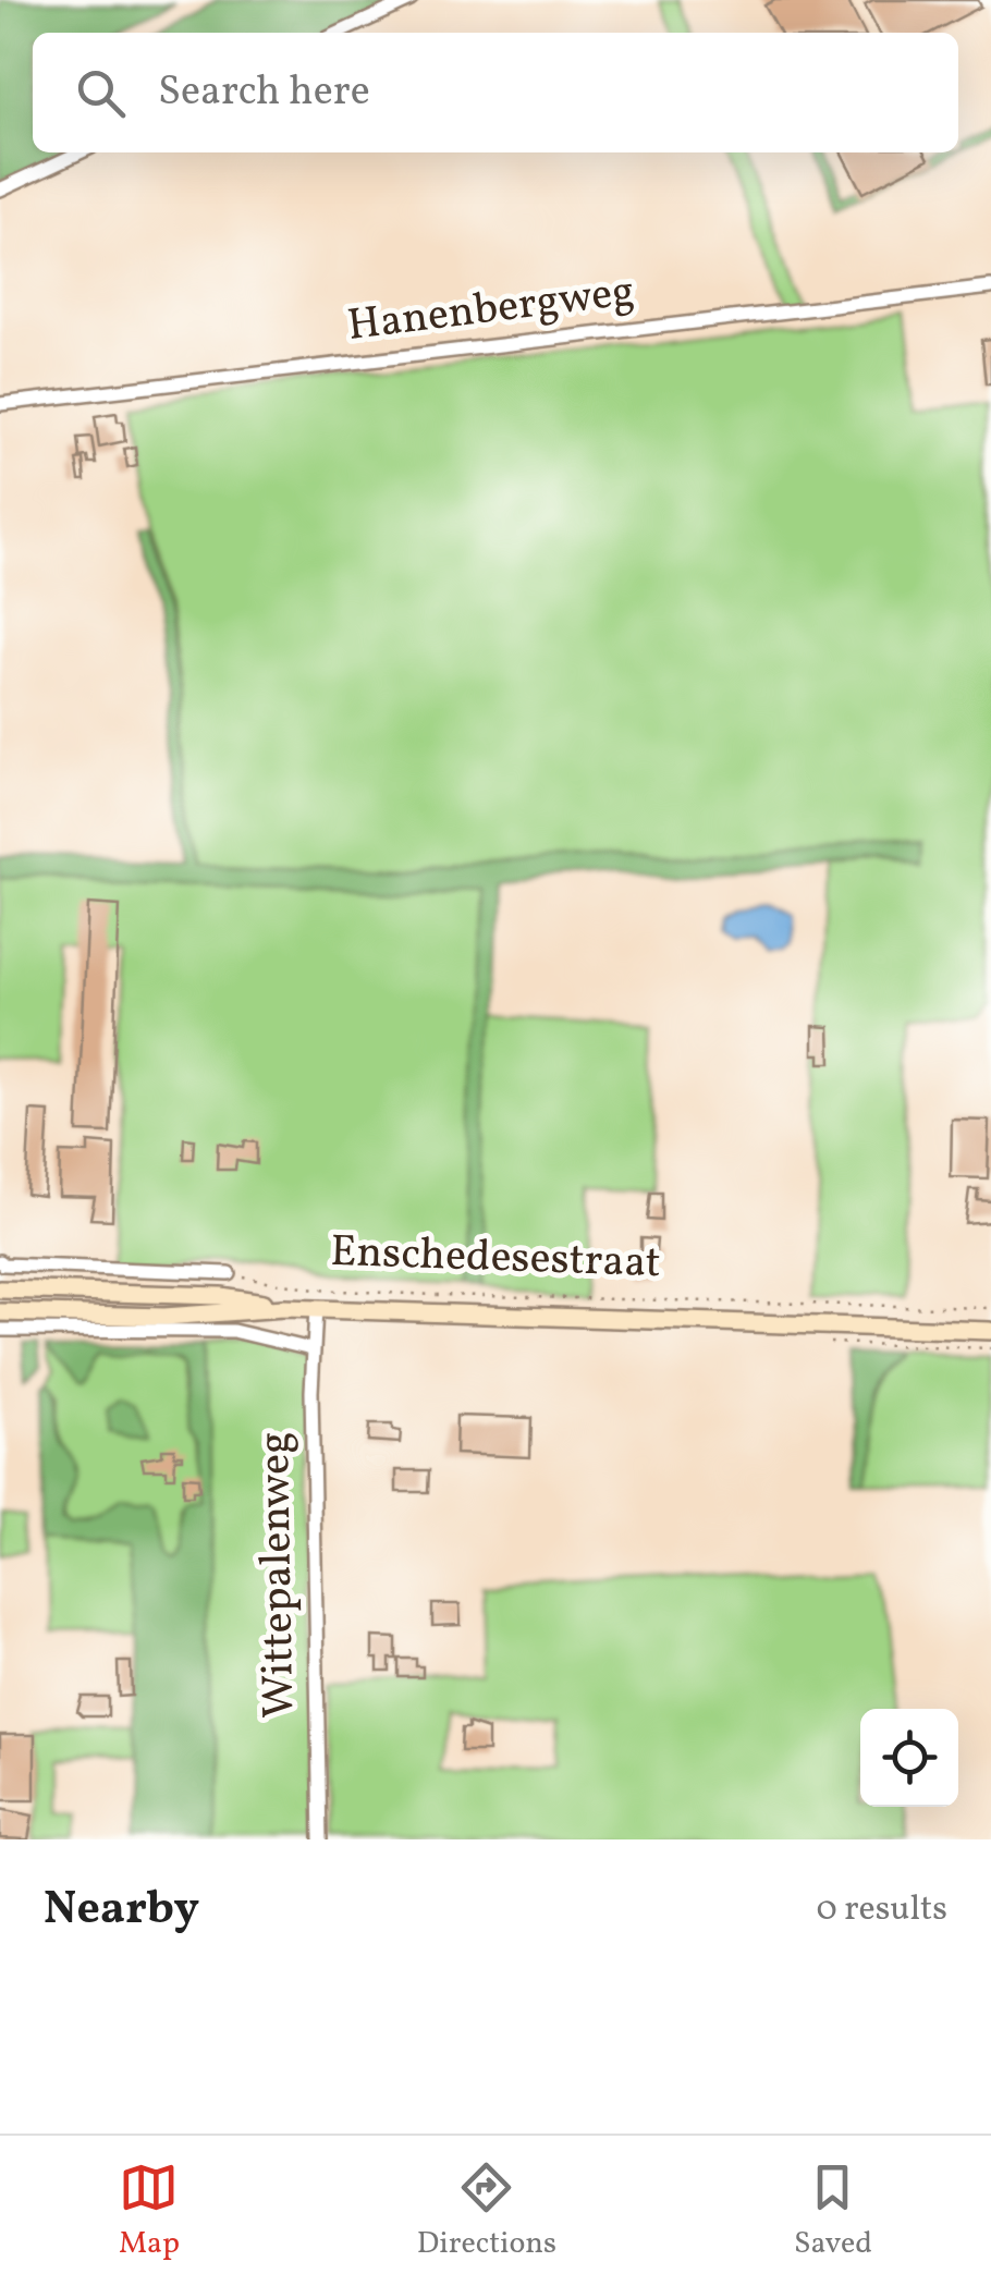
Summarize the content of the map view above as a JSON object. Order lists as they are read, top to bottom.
{
  "streets": {
    "street": ["Hanenbergweg", "Enschedesestraat", "Wittepalenweg"]
  },
  "crossings": [
    ["Enschedesestraat", "Wittepalenweg"]
  ],
  "page": {
    "search": "Search here",
    "heading": ["Nearby", "0 results"],
    "nav": ["Map", "Directions", "Saved"]
  }
}
